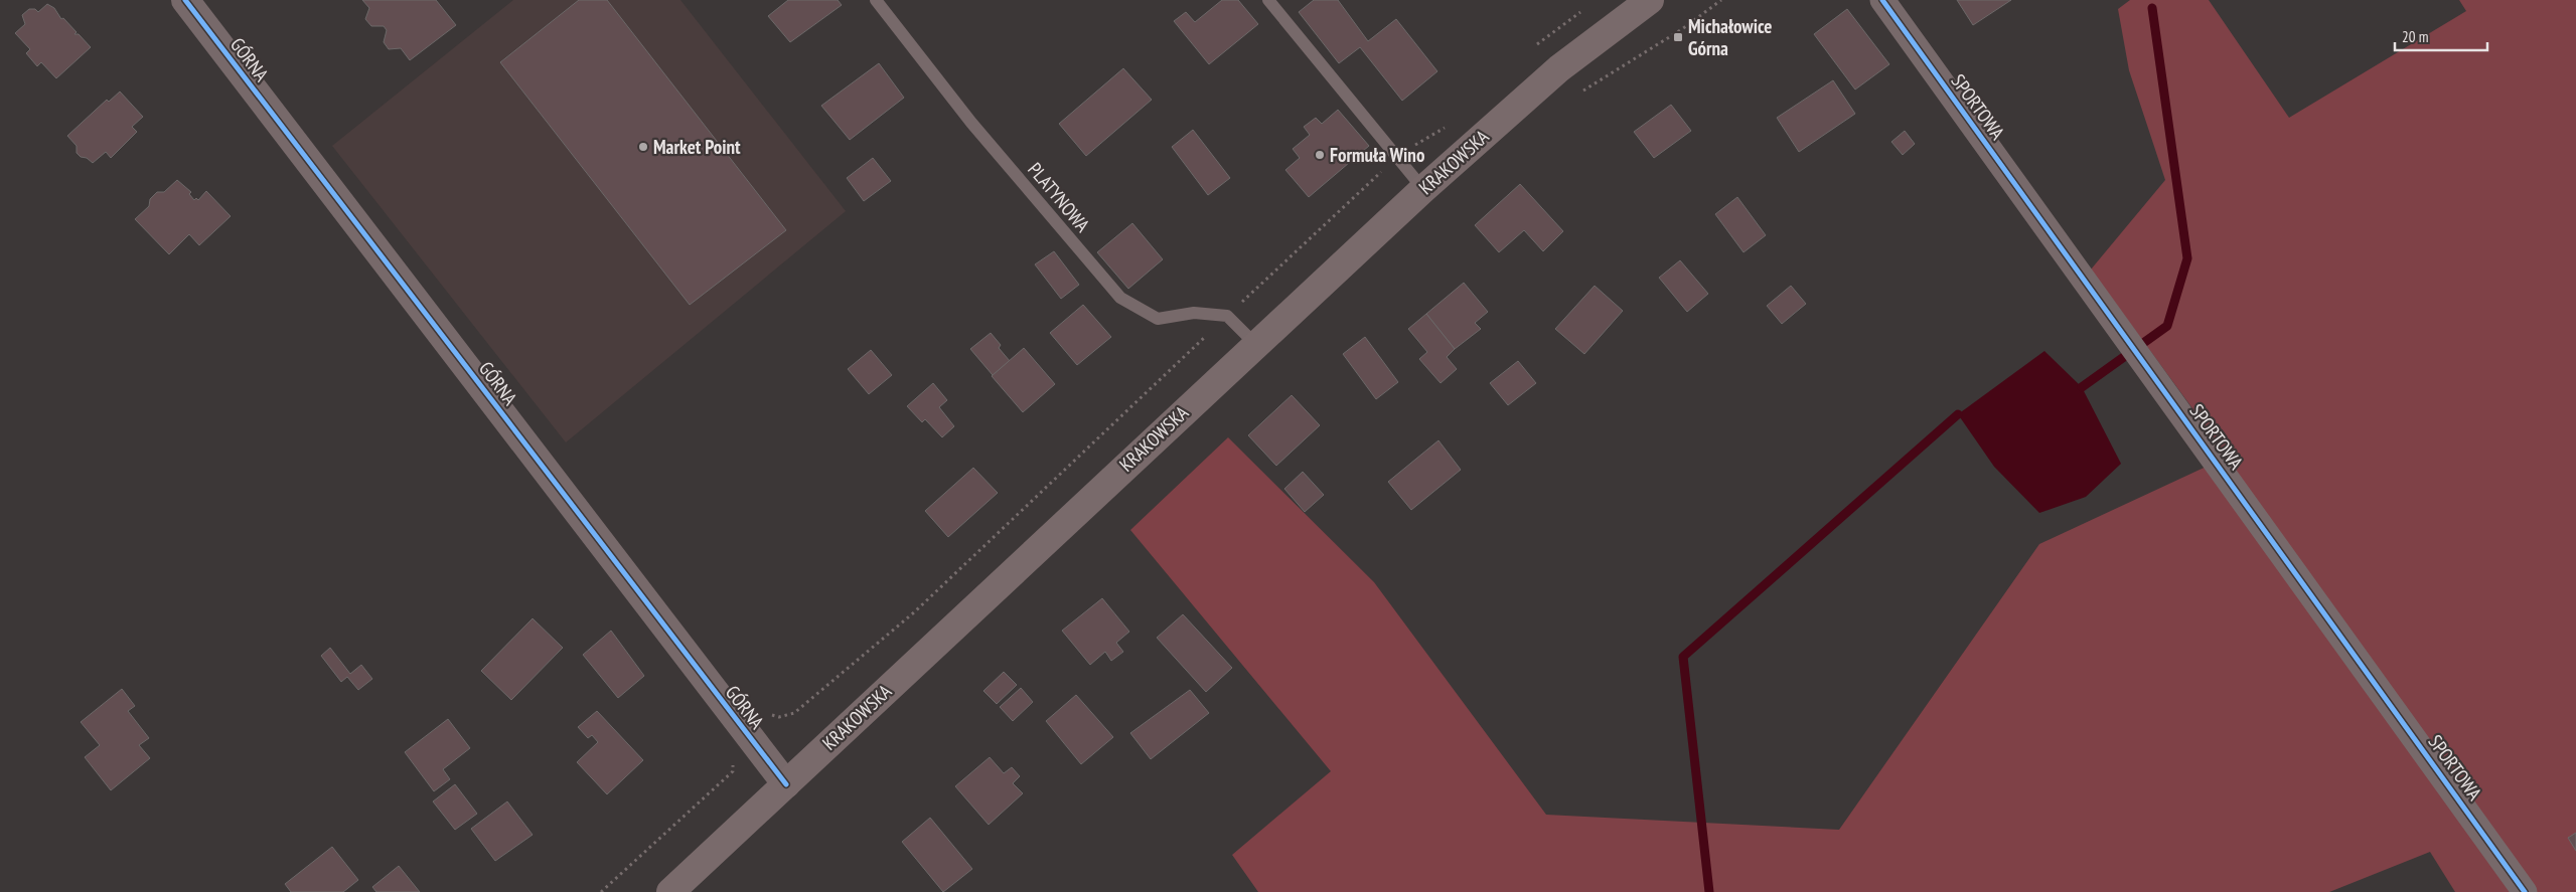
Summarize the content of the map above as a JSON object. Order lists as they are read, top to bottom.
{
  "streets": {
    "main road": ["KRAKOWSKA"],
    "street": ["GÓRNA", "SPORTOWA"],
    "lane": ["PLATYNOWA"]
  },
  "crossings": [
    ["GÓRNA", "KRAKOWSKA"]
  ],
  "places": {
    "transit": ["Michałowice Górna"],
    "other": ["Market Point", "Formuła Wino"]
  },
  "scale_bar": "20 m"
}
